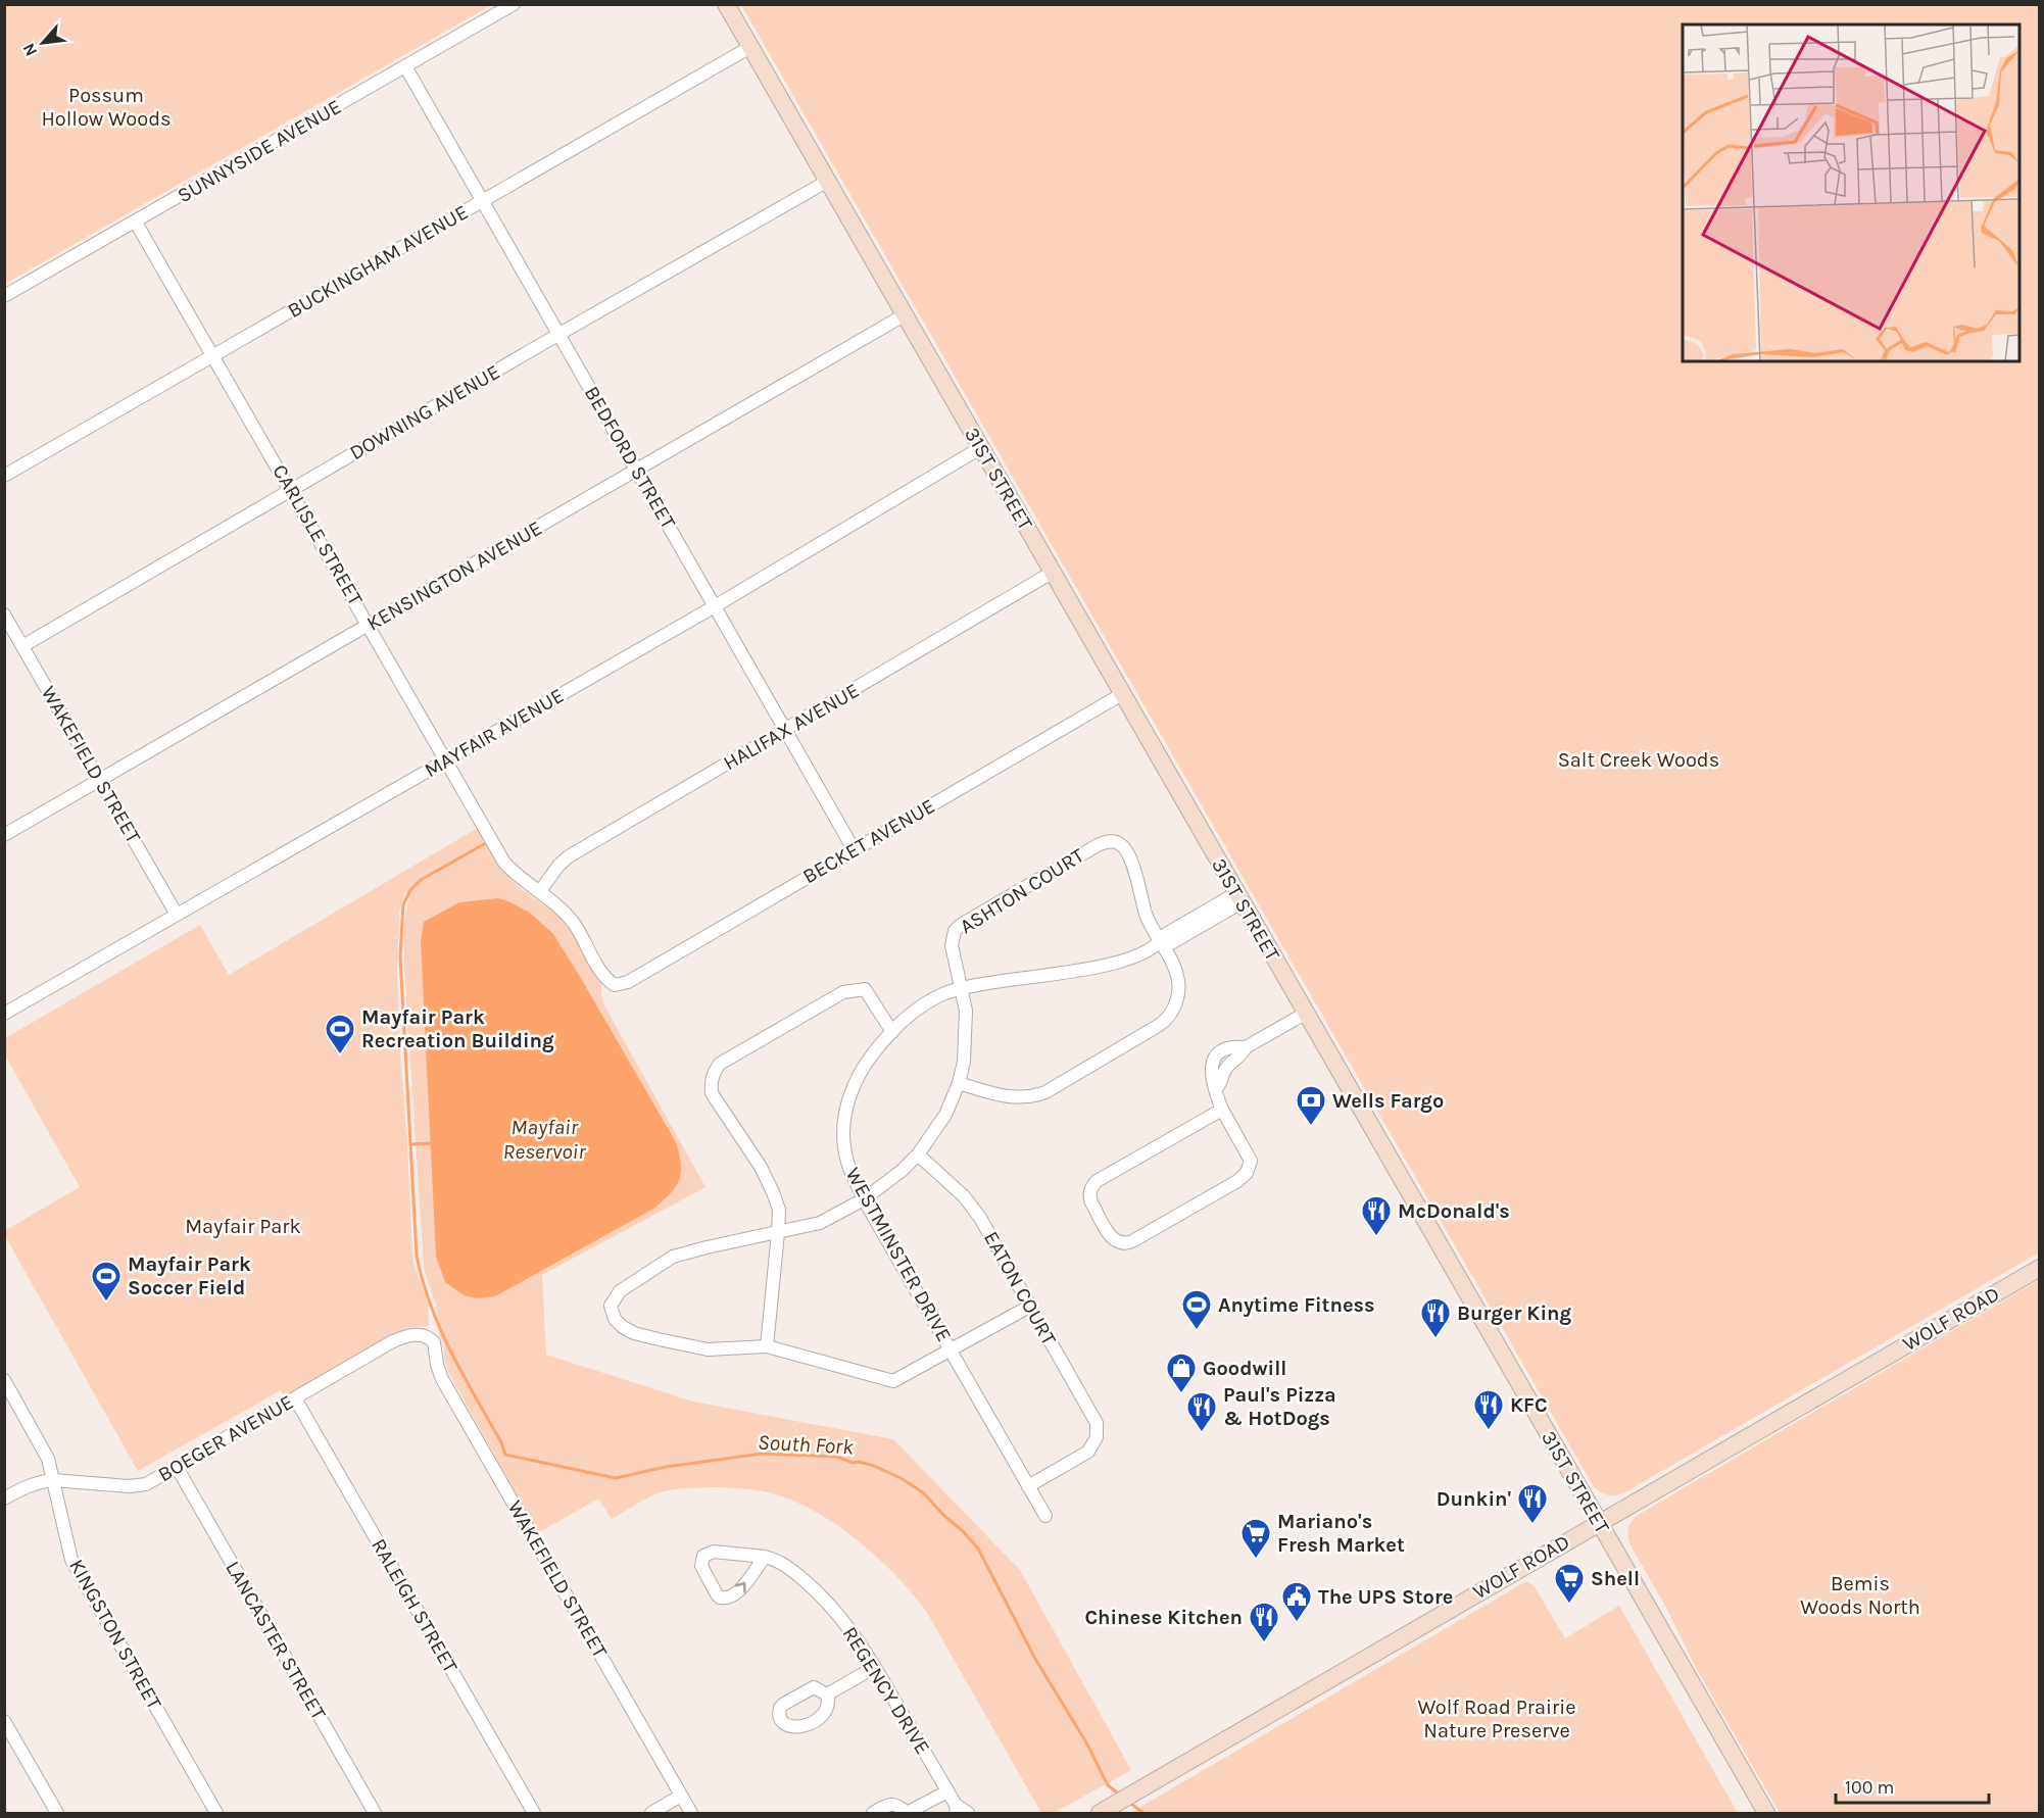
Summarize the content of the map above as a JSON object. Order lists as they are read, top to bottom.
{
  "streets": {
    "main road": ["31ST STREET", "WOLF ROAD"],
    "street": [
      "SUNNYSIDE AVENUE",
      "BUCKINGHAM AVENUE",
      "DOWNING AVENUE",
      "BEDFORD STREET",
      "CARLISLE STREET",
      "KENSINGTON AVENUE",
      "HALIFAX AVENUE",
      "MAYFAIR AVENUE",
      "WAKEFIELD STREET",
      "BECKET AVENUE",
      "ASHTON COURT",
      "WESTMINSTER DRIVE",
      "EATON COURT",
      "BOEGER AVENUE",
      "RALEIGH STREET",
      "KINGSTON STREET",
      "LANCASTER STREET",
      "REGENCY DRIVE"
    ]
  },
  "crossings": [
    ["SUNNYSIDE AVENUE", "BEDFORD STREET"],
    ["SUNNYSIDE AVENUE", "CARLISLE STREET"],
    ["BUCKINGHAM AVENUE", "BEDFORD STREET"],
    ["BUCKINGHAM AVENUE", "31ST STREET"],
    ["BUCKINGHAM AVENUE", "CARLISLE STREET"],
    ["DOWNING AVENUE", "BEDFORD STREET"],
    ["DOWNING AVENUE", "31ST STREET"],
    ["DOWNING AVENUE", "CARLISLE STREET"],
    ["DOWNING AVENUE", "WAKEFIELD STREET"],
    ["BEDFORD STREET", "KENSINGTON AVENUE"],
    ["BEDFORD STREET", "HALIFAX AVENUE"],
    ["BEDFORD STREET", "MAYFAIR AVENUE"],
    ["BEDFORD STREET", "BECKET AVENUE"],
    ["31ST STREET", "KENSINGTON AVENUE"],
    ["31ST STREET", "HALIFAX AVENUE"],
    ["31ST STREET", "MAYFAIR AVENUE"],
    ["31ST STREET", "BECKET AVENUE"],
    ["31ST STREET", "WESTMINSTER DRIVE"],
    ["31ST STREET", "WOLF ROAD"],
    ["CARLISLE STREET", "KENSINGTON AVENUE"],
    ["CARLISLE STREET", "HALIFAX AVENUE"],
    ["CARLISLE STREET", "MAYFAIR AVENUE"],
    ["CARLISLE STREET", "BECKET AVENUE"],
    ["KENSINGTON AVENUE", "WAKEFIELD STREET"],
    ["MAYFAIR AVENUE", "WAKEFIELD STREET"],
    ["WAKEFIELD STREET", "BOEGER AVENUE"],
    ["ASHTON COURT", "WESTMINSTER DRIVE"],
    ["ASHTON COURT", "EATON COURT"],
    ["WESTMINSTER DRIVE", "EATON COURT"],
    ["BOEGER AVENUE", "RALEIGH STREET"],
    ["BOEGER AVENUE", "KINGSTON STREET"],
    ["BOEGER AVENUE", "LANCASTER STREET"]
  ],
  "water": ["Mayfair Reservoir", "South Fork"],
  "parks": [
    "Possum Hollow Woods",
    "Salt Creek Woods",
    "Mayfair Park",
    "Bemis Woods North",
    "Wolf Road Prairie Nature Preserve"
  ],
  "places": {
    "sports": ["Mayfair Park Recreation Building", "Mayfair Park Soccer Field", "Anytime Fitness"],
    "bank": ["Wells Fargo"],
    "restaurant": [
      "McDonald's",
      "Burger King",
      "KFC",
      "Paul's Pizza & HotDogs",
      "Dunkin'",
      "Chinese Kitchen"
    ],
    "shop": ["Goodwill"],
    "supermarket": ["Mariano's Fresh Market", "Shell"],
    "public building": ["The UPS Store"]
  },
  "scale_bar": "100 m",
  "north": "bottom left"
}
